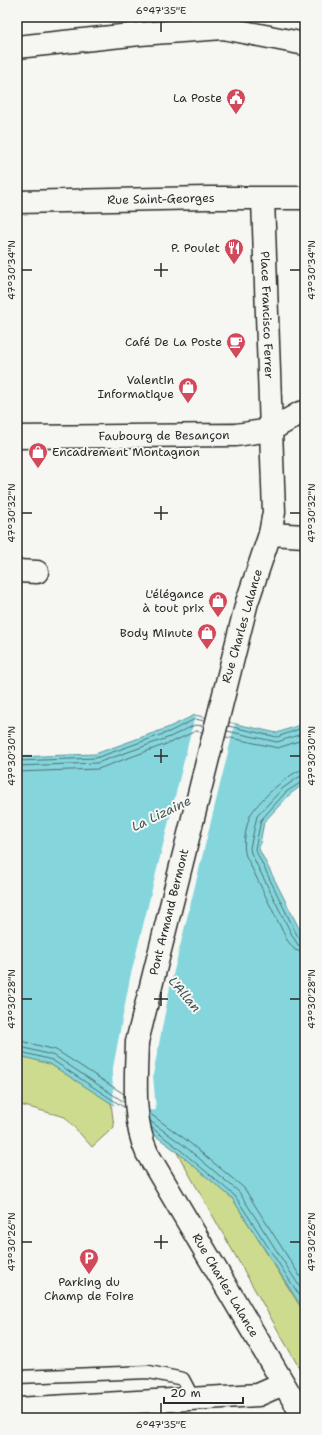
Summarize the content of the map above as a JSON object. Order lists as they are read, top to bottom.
{
  "streets": {
    "main road": [
      "Rue Saint-Georges",
      "Place Francisco Ferrer",
      "Faubourg de Besançon",
      "Rue Charles Lalance",
      "Pont Armand Bermont"
    ]
  },
  "crossings": [
    ["Rue Saint-Georges", "Place Francisco Ferrer"],
    ["Place Francisco Ferrer", "Faubourg de Besançon"],
    ["Rue Charles Lalance", "Pont Armand Bermont"]
  ],
  "water": ["La Lizaine", "L'Allan"],
  "places": {
    "public building": ["La Poste"],
    "restaurant": ["P. Poulet"],
    "cafe": ["Café De La Poste"],
    "shop": [
      "Valentin Informatique",
      "Encadrement Montagnon",
      "L'élégance à tout prix",
      "Body Minute"
    ],
    "parking": ["Parking du Champ de Foire"]
  },
  "scale_bar": "20 m",
  "coordinates": [
    "6°47'35\"E",
    "47°30'34\"N",
    "47°30'32\"N",
    "47°30'30\"N",
    "47°30'28\"N",
    "47°30'26\"N"
  ]
}
